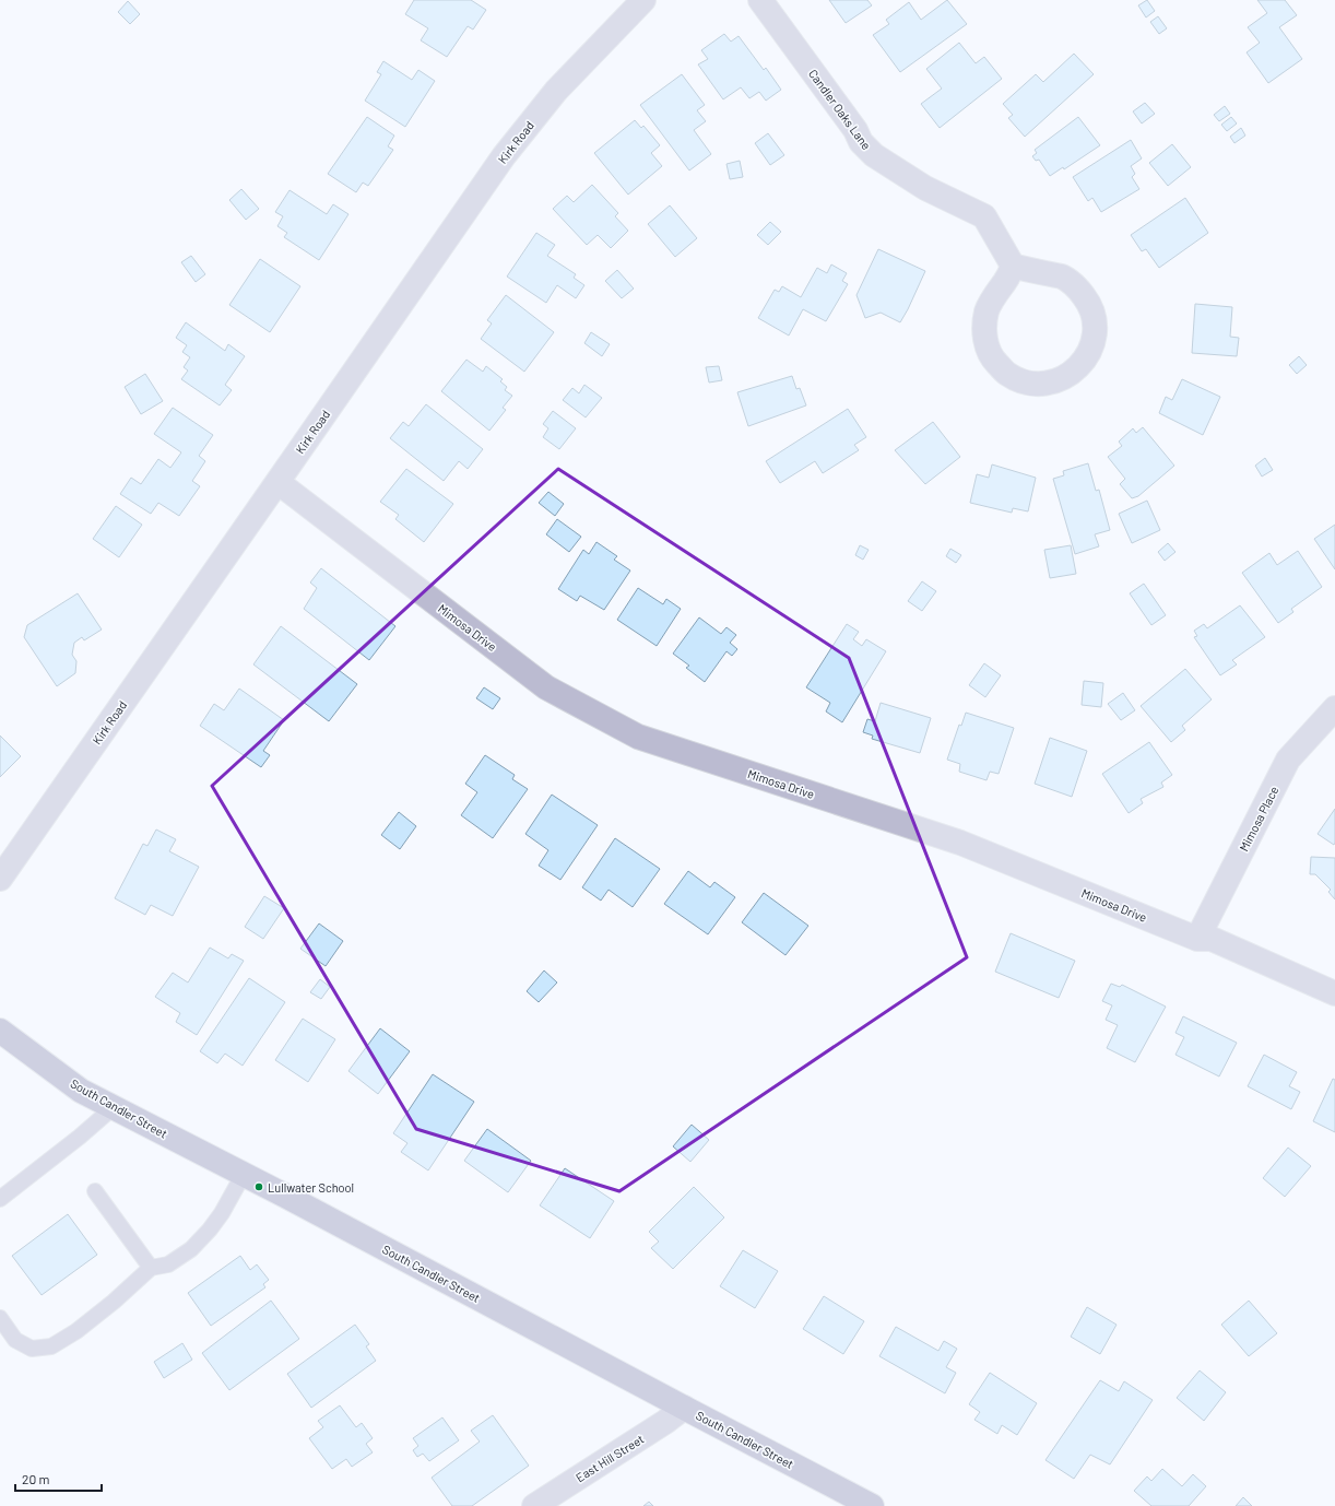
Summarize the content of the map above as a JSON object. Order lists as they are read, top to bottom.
{
  "streets": {
    "main road": ["South Candler Street"],
    "street": [
      "Candler Oaks Lane",
      "Kirk Road",
      "Mimosa Drive",
      "Mimosa Place",
      "East Hill Street"
    ]
  },
  "crossings": [
    ["Kirk Road", "Mimosa Drive"],
    ["Mimosa Drive", "Mimosa Place"],
    ["South Candler Street", "East Hill Street"]
  ],
  "places": ["Lullwater School"],
  "scale_bar": "20 m"
}
